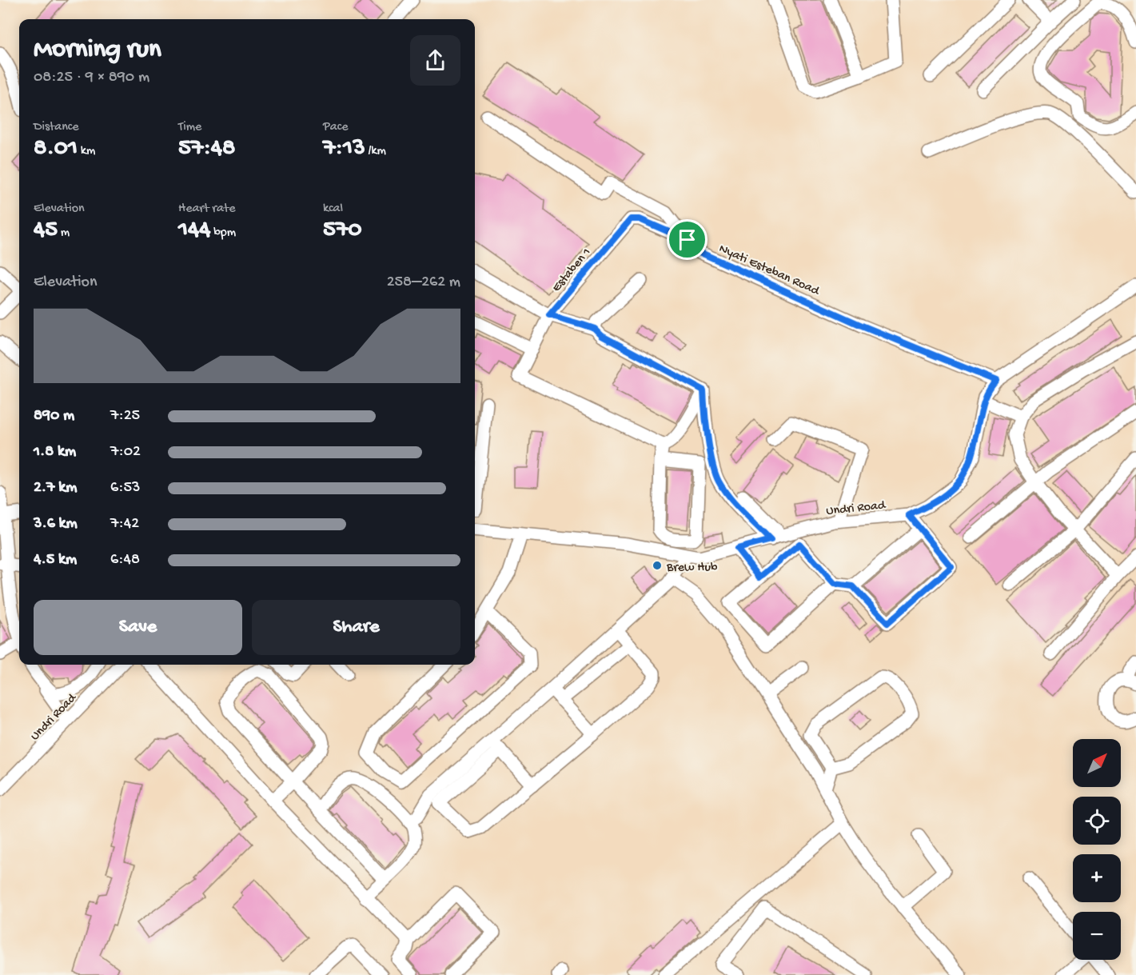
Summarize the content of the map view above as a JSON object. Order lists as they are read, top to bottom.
{
  "streets": {
    "street": ["Nyati Esteban Road", "Estaben 1", "Undri Road"]
  },
  "crossings": [
    ["Nyati Esteban Road", "Estaben 1"],
    ["Nyati Esteban Road", "Undri Road"]
  ],
  "places": ["Brew Hub"],
  "north": "top right",
  "page": {
    "heading": ["Morning run", "08:25 · 9 × 890 m"],
    "stats": [
      ["Distance", "8.01 km"],
      ["Time", "57:48"],
      ["Pace", "7:13 /km"],
      ["Elevation", "45 m"],
      ["Heart rate", "144 bpm"],
      ["kcal", "570"]
    ],
    "chart": ["Elevation", "258–262 m"],
    "list": [
      {
        "name": "890 m",
        "note": "7:25"
      },
      {
        "name": "1.8 km",
        "note": "7:02"
      },
      {
        "name": "2.7 km",
        "note": "6:53"
      },
      {
        "name": "3.6 km",
        "note": "7:42"
      },
      {
        "name": "4.5 km",
        "note": "6:48"
      }
    ],
    "buttons": ["Save", "Share"],
    "map_buttons": ["+", "−"]
  }
}
